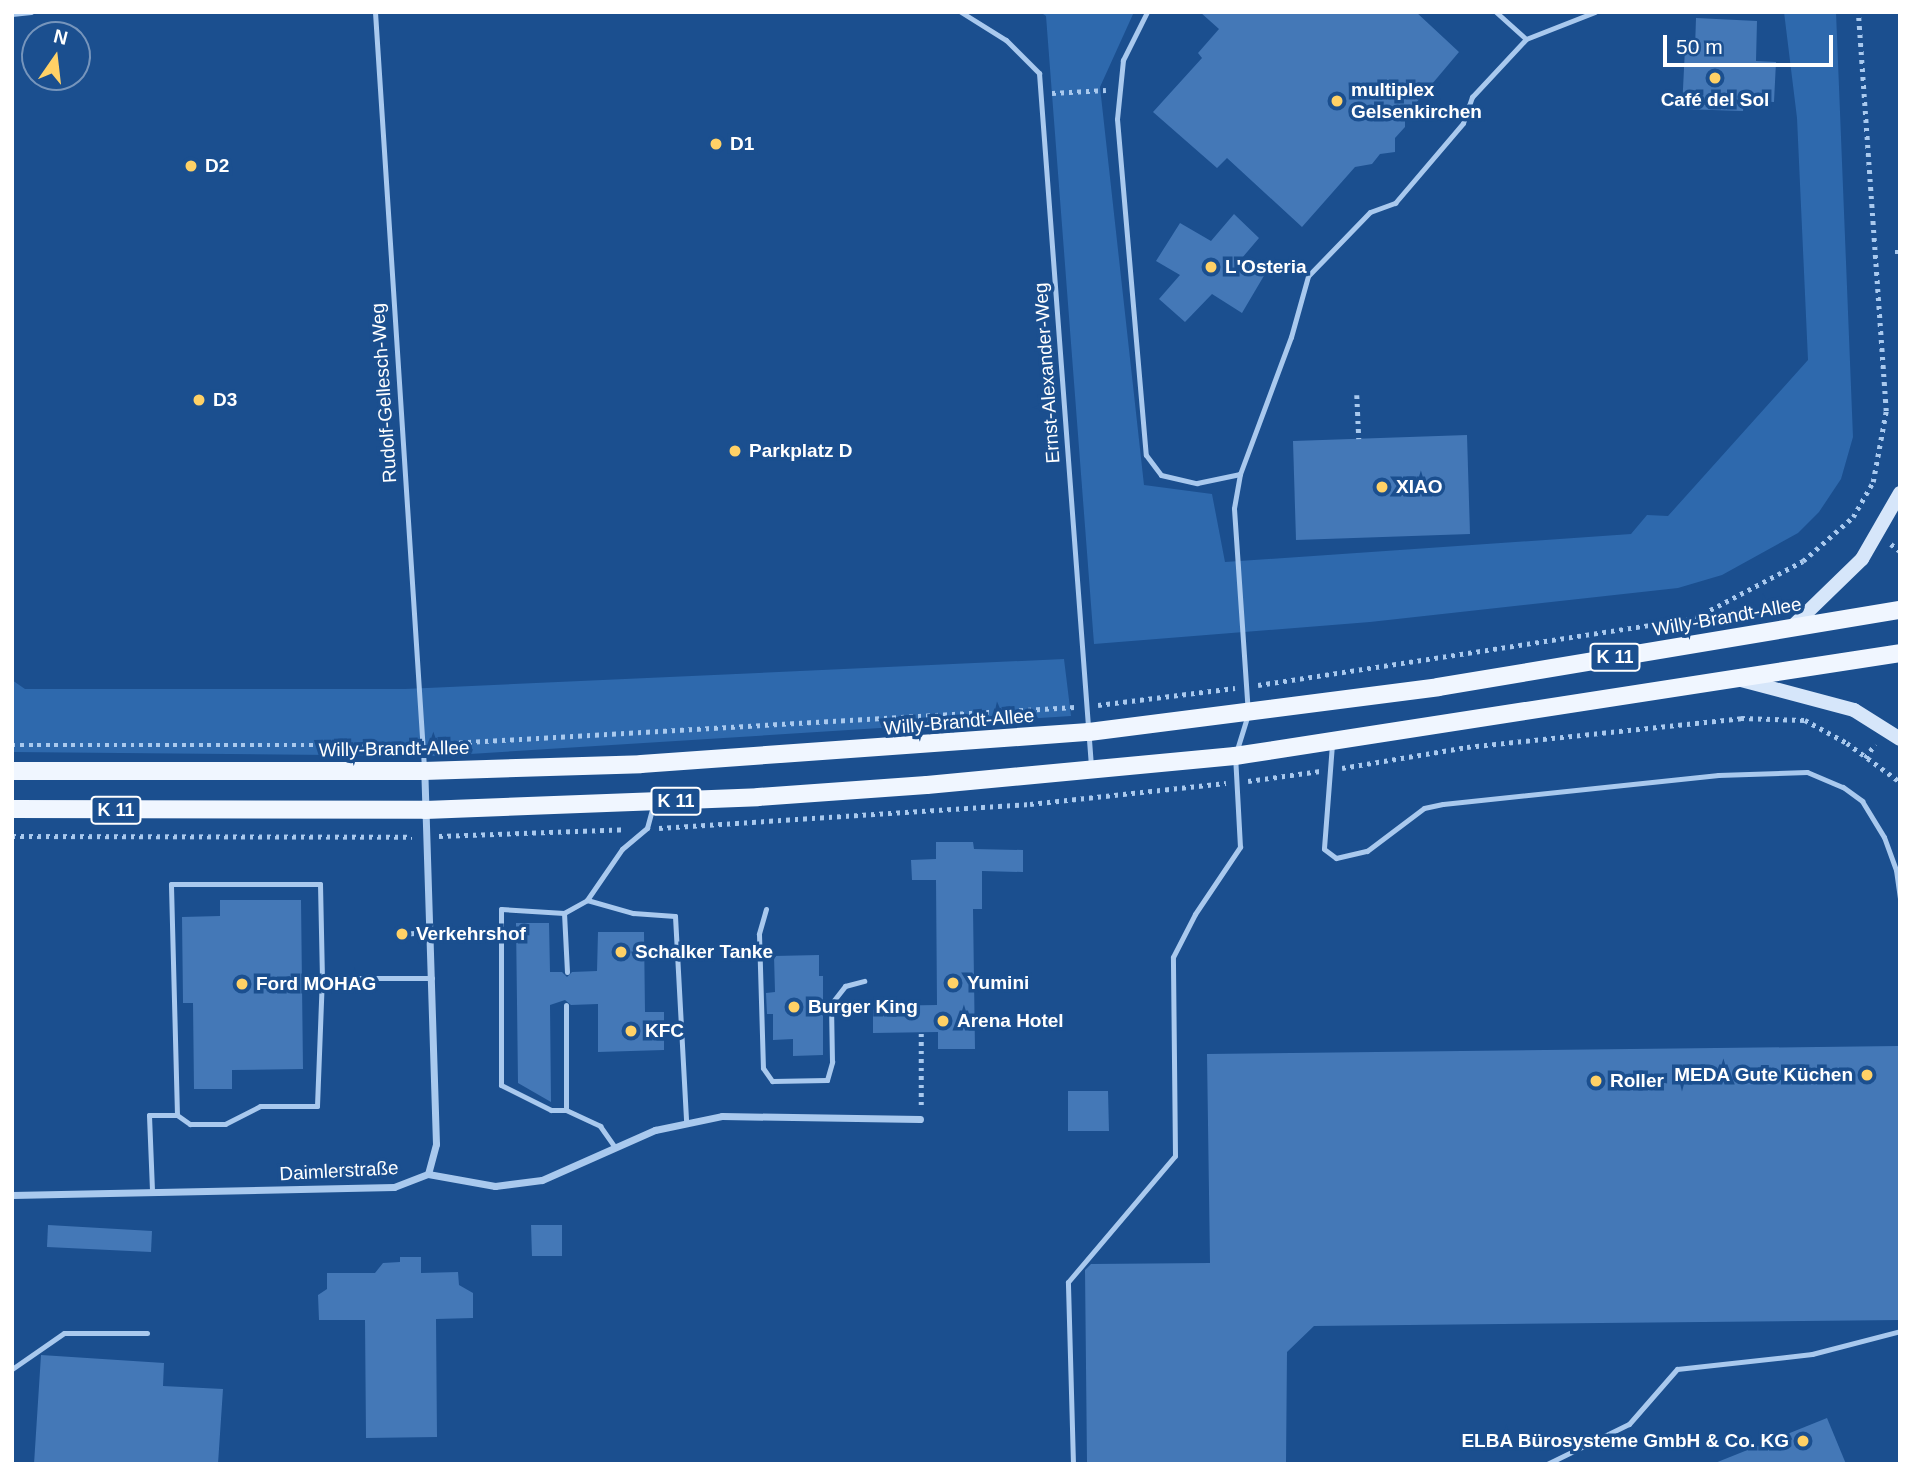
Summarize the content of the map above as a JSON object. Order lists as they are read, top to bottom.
{
  "streets": {
    "main road": ["Willy-Brandt-Allee", "K 11"],
    "street": ["Daimlerstraße"],
    "lane": ["Ernst-Alexander-Weg", "Rudolf-Gellesch-Weg"]
  },
  "crossings": [
    ["Ernst-Alexander-Weg", "Willy-Brandt-Allee"],
    ["Ernst-Alexander-Weg", "K 11"],
    ["Rudolf-Gellesch-Weg", "Willy-Brandt-Allee"]
  ],
  "places": [
    "Café del Sol",
    "multiplex Gelsenkirchen",
    "D1",
    "D2",
    "L'Osteria",
    "D3",
    "Parkplatz D",
    "XIAO",
    "Verkehrshof",
    "Schalker Tanke",
    "Yumini",
    "Ford MOHAG",
    "Burger King",
    "Arena Hotel",
    "KFC",
    "MEDA Gute Küchen",
    "Roller",
    "ELBA Bürosysteme GmbH & Co. KG"
  ],
  "scale_bar": "50 m",
  "north": "top"
}
